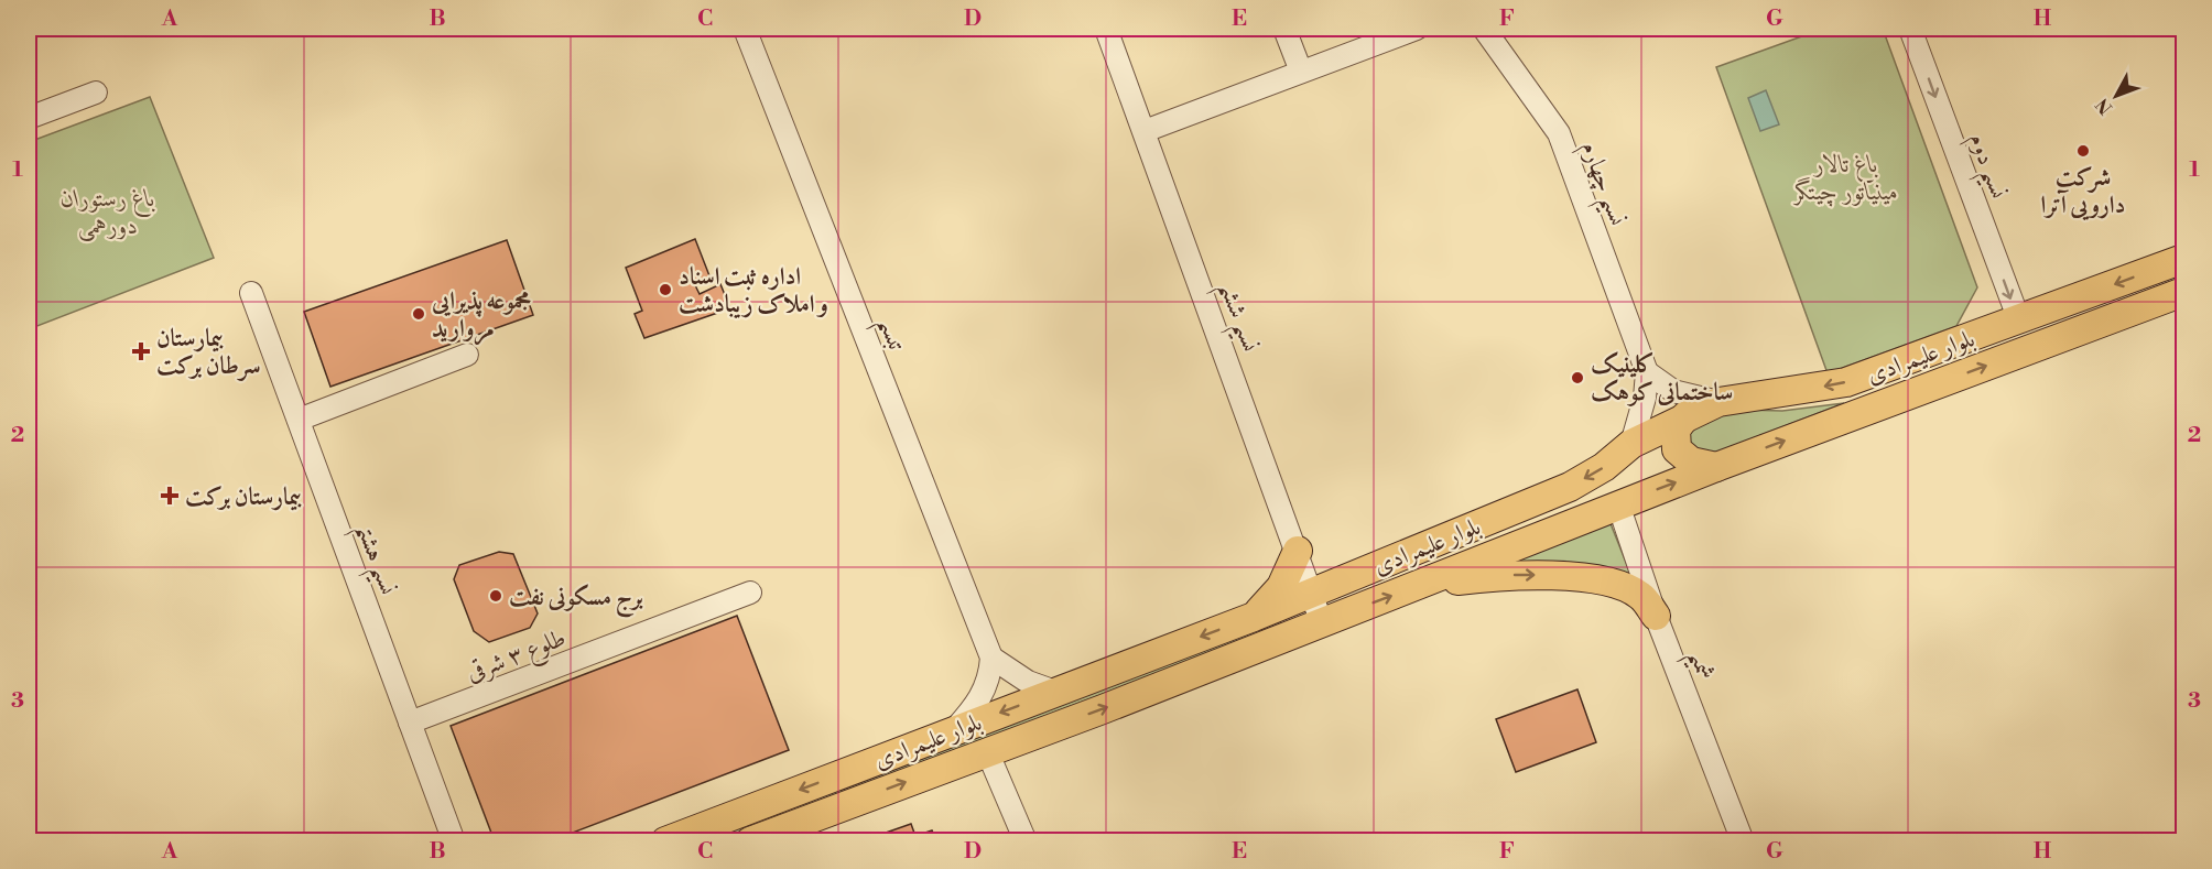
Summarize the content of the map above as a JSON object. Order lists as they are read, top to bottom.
{
  "streets": {
    "main road": ["بلوار علیمرادی"],
    "street": [
      "نسیم دوم",
      "نسیم چهارم",
      "نسیم ششم",
      "تبسم",
      "نسیم هشتم",
      "طلوع ۳ شرقی",
      "شمیم"
    ]
  },
  "crossings": [
    ["نسیم دوم", "بلوار علیمرادی"],
    ["نسیم چهارم", "بلوار علیمرادی"],
    ["نسیم ششم", "بلوار علیمرادی"],
    ["بلوار علیمرادی", "شمیم"],
    ["نسیم هشتم", "طلوع ۳ شرقی"]
  ],
  "one_way": ["نسیم دوم"],
  "parks": ["باغ تالار مینیاتور چیتگر", "باغ رستوران دورهمی"],
  "places": {
    "other": [
      "شرکت دارویی آترا",
      "اداره ثبت اسناد و املاک زیبادشت",
      "مجموعه پذیرایی مروارید",
      "کلینیک ساختمانی کوهک",
      "برج مسکونی نفت"
    ],
    "health": ["بیمارستان سرطان برکت", "بیمارستان برکت"]
  },
  "north": "bottom left",
  "grid": {
    "columns": [
      "A",
      "B",
      "C",
      "D",
      "E",
      "F",
      "G",
      "H"
    ],
    "rows": ["1", "2", "3"]
  }
}
